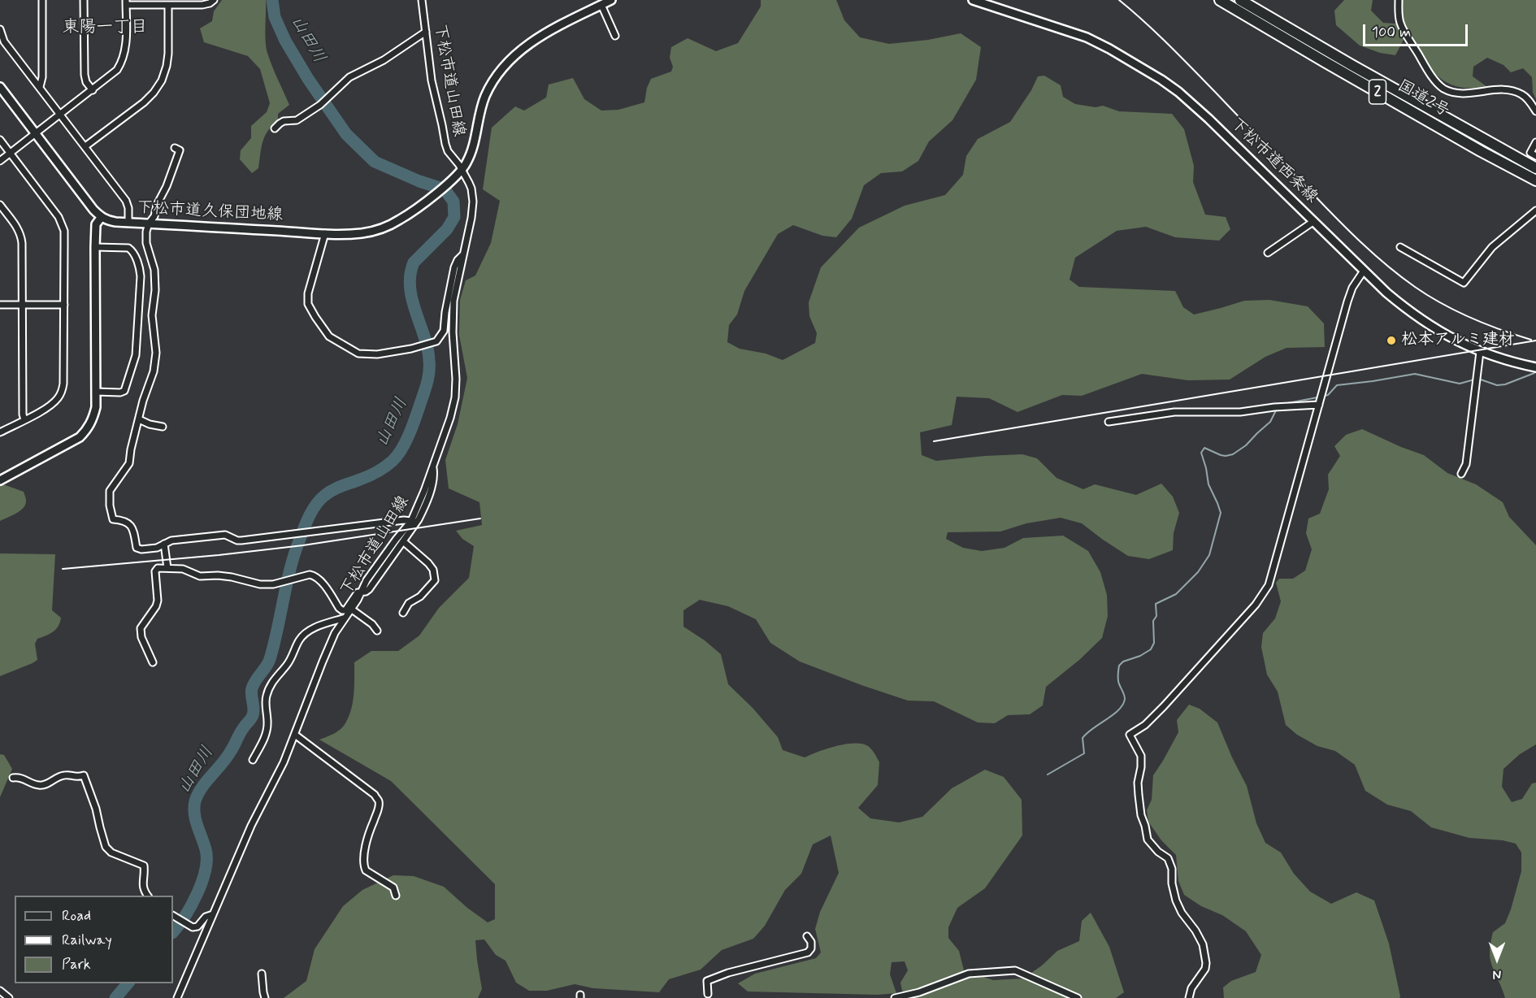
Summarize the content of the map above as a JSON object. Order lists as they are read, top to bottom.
{
  "streets": {
    "highway": ["2", "国道2号"],
    "street": ["下松市道山田線", "下松市道西条線", "下松市道久保団地線"]
  },
  "crossings": [
    ["下松市道山田線", "下松市道久保団地線"]
  ],
  "districts": ["東陽一丁目"],
  "water": ["山田川"],
  "places": ["松本アルミ建材"],
  "legend": ["Road", "Railway", "Park"],
  "scale_bar": "100 m",
  "north": "bottom"
}
